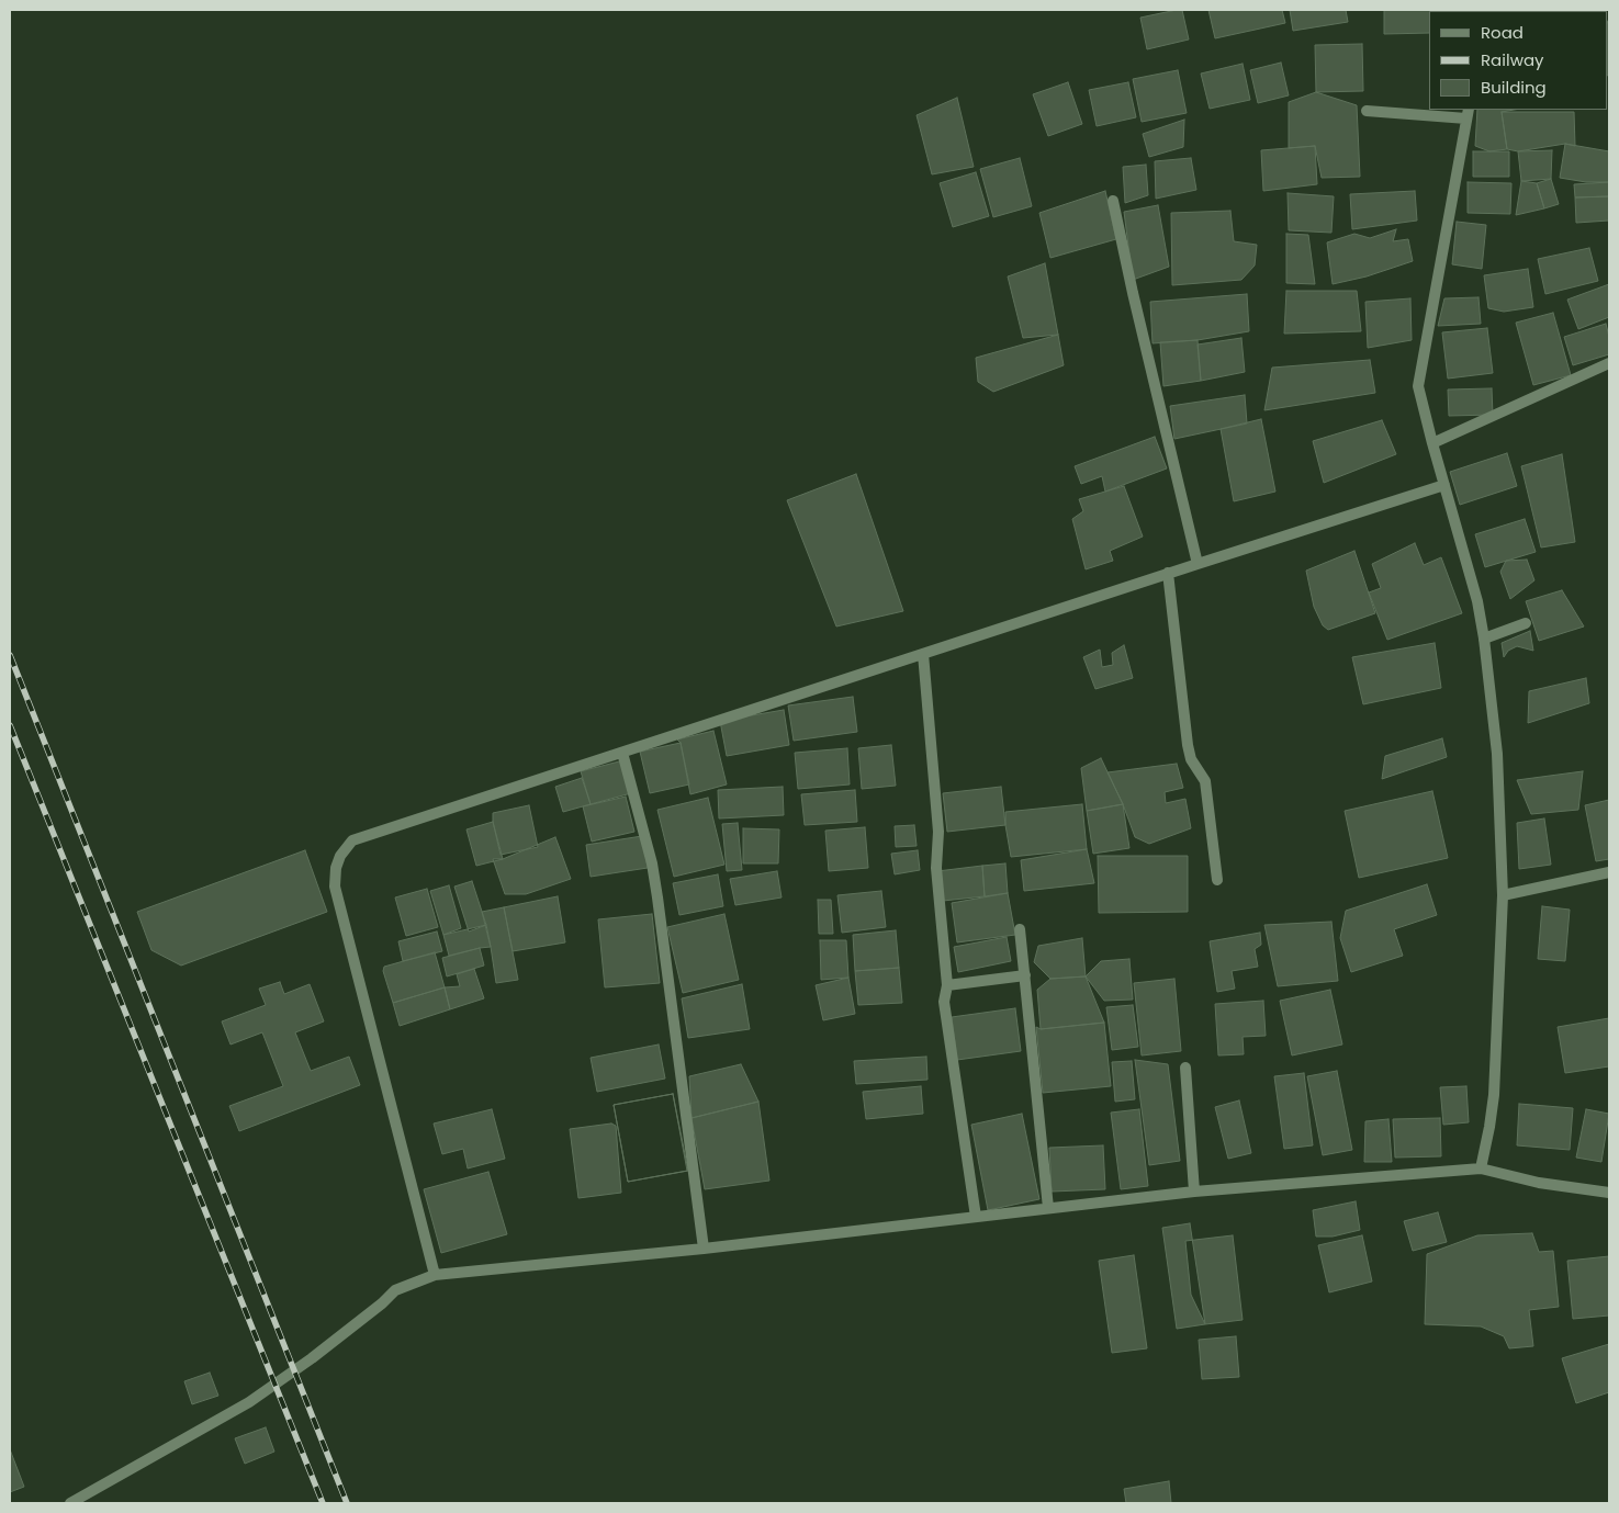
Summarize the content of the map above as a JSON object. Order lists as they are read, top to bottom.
{
  "legend": ["Road", "Railway", "Building"]
}
